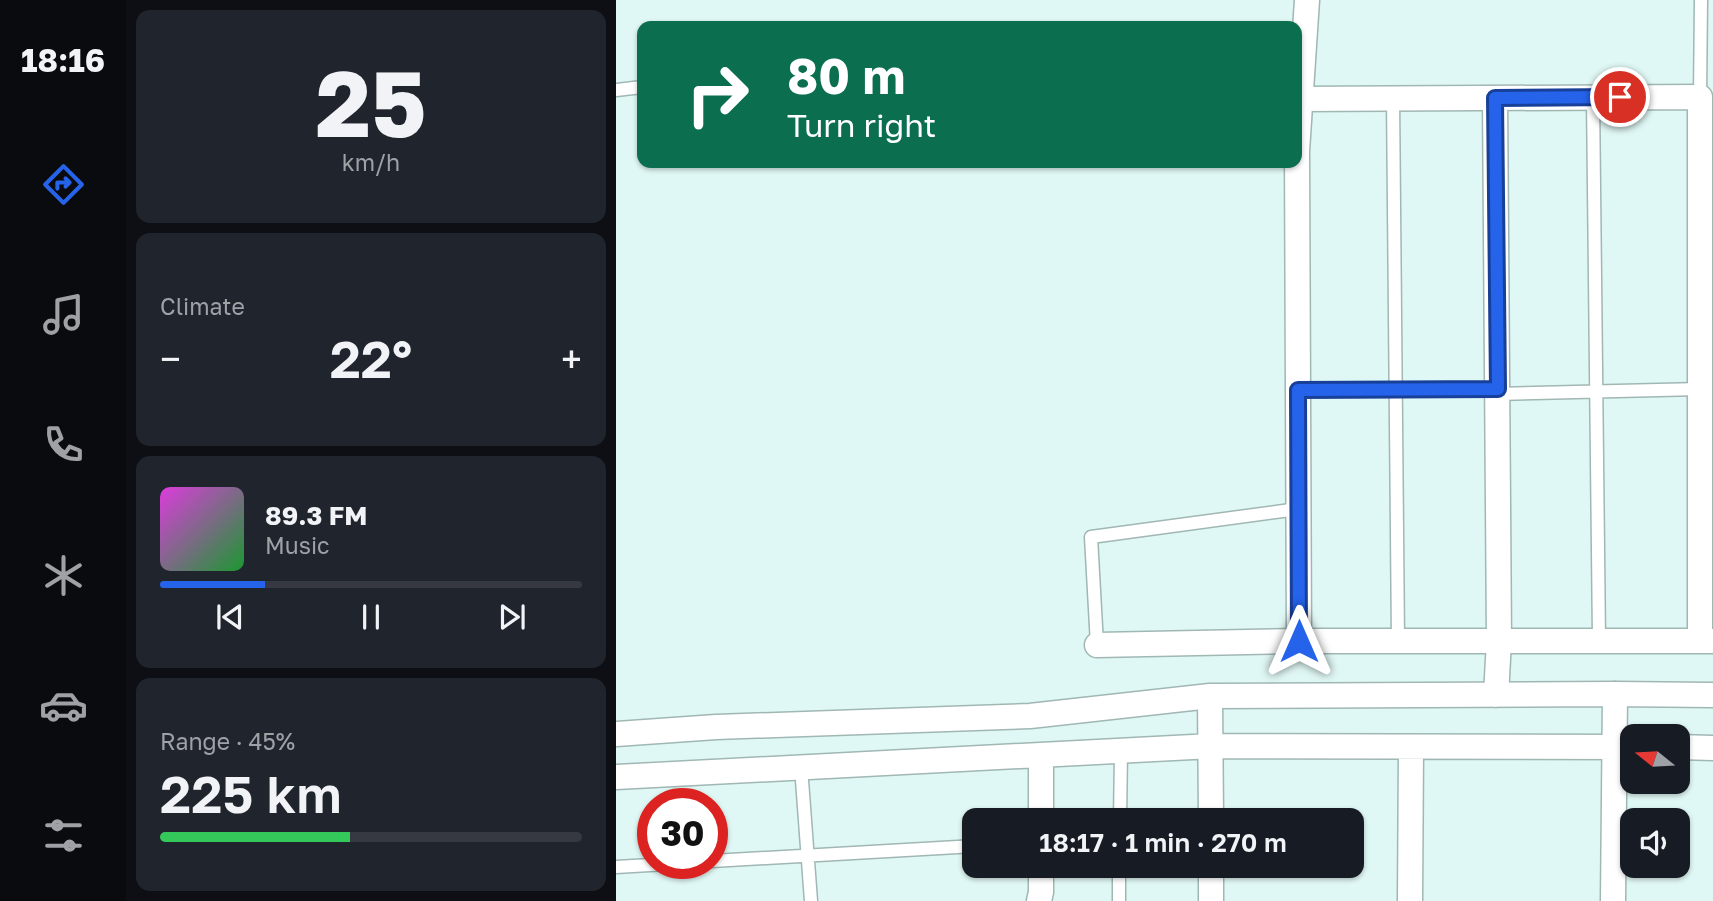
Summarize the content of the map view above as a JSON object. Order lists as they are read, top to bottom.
{
  "north": "left",
  "page": {
    "tabs": "18:16",
    "tile": [
      ["25", "km/h"],
      "Climate",
      ["Range · 45%", "225 km"]
    ],
    "turn": ["80 m", "Turn right"],
    "heat": ["−", "22°", "+"],
    "song": ["89.3 FM", "Music"],
    "limit": "30",
    "trip": "18:17 · 1 min · 270 m"
  }
}
